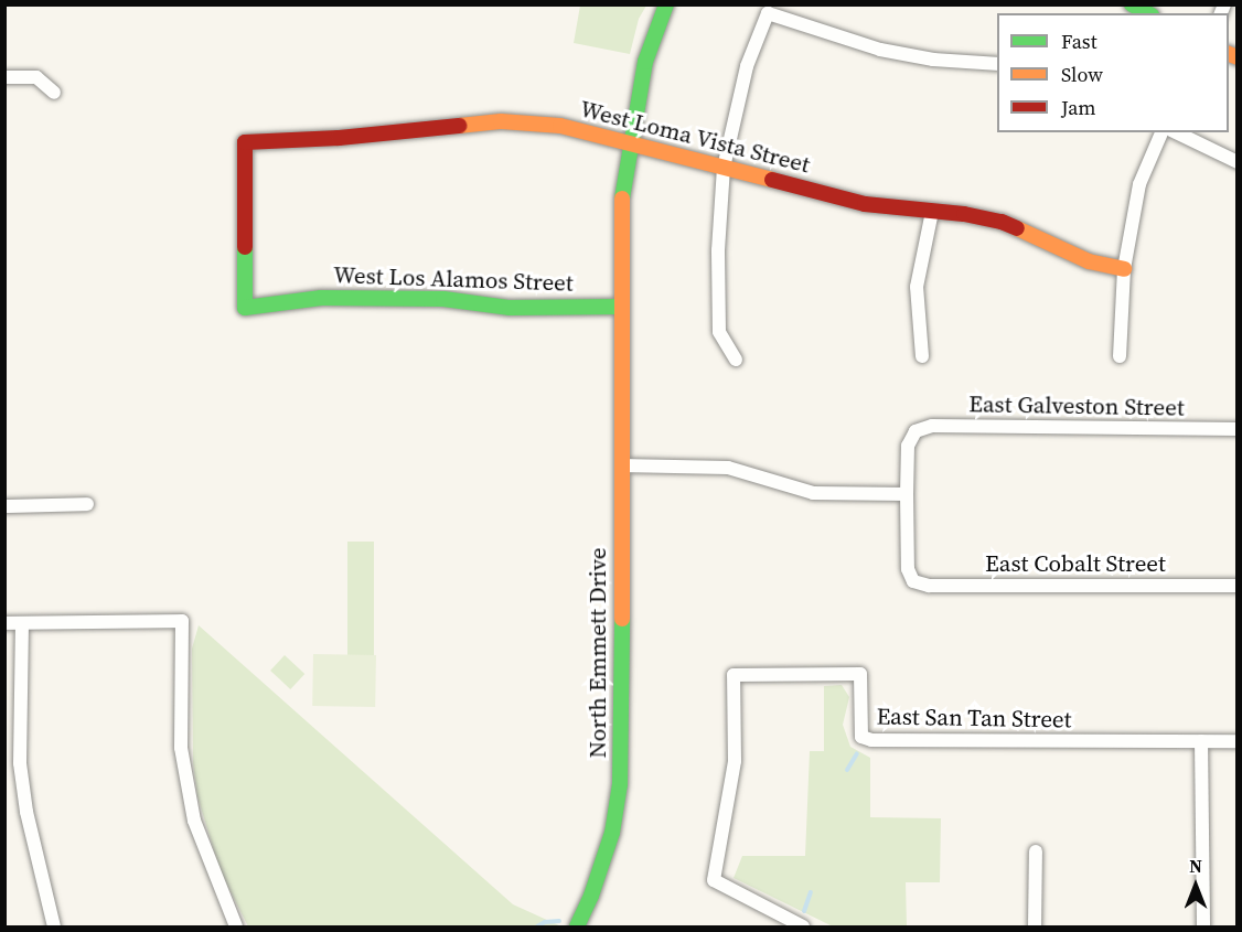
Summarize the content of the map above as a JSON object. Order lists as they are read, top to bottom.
{
  "streets": {
    "street": [
      "West Loma Vista Street",
      "West Los Alamos Street",
      "East Galveston Street",
      "East Cobalt Street",
      "North Emmett Drive",
      "East San Tan Street"
    ]
  },
  "crossings": [
    ["West Loma Vista Street", "West Los Alamos Street"],
    ["West Loma Vista Street", "North Emmett Drive"],
    ["West Los Alamos Street", "North Emmett Drive"],
    ["East Galveston Street", "East Cobalt Street"]
  ],
  "legend": ["Fast", "Slow", "Jam"],
  "north": "top"
}
